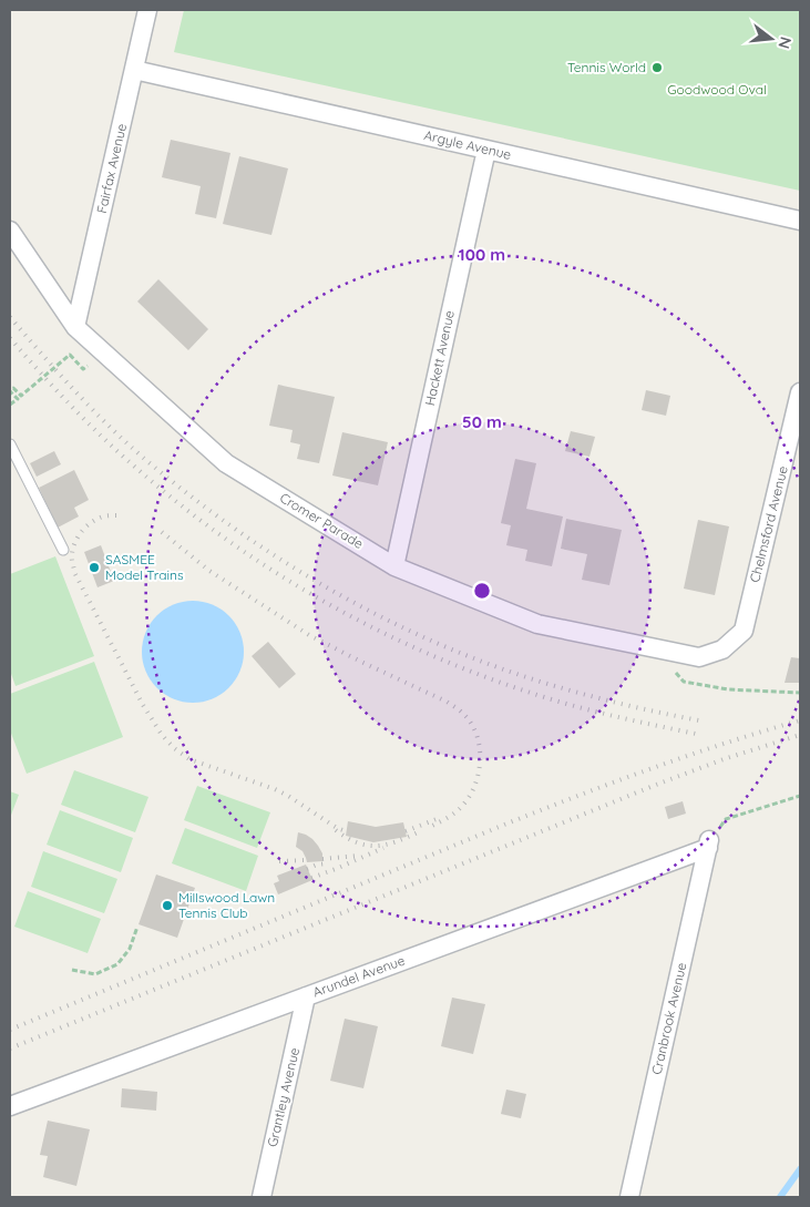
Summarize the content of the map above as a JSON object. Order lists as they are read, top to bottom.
{
  "streets": {
    "street": [
      "Argyle Avenue",
      "Fairfax Avenue",
      "Hackett Avenue",
      "Cromer Parade",
      "Chelmsford Avenue",
      "Arundel Avenue",
      "Cranbrook Avenue",
      "Grantley Avenue"
    ]
  },
  "crossings": [
    ["Argyle Avenue", "Fairfax Avenue"],
    ["Argyle Avenue", "Hackett Avenue"],
    ["Fairfax Avenue", "Cromer Parade"],
    ["Hackett Avenue", "Cromer Parade"],
    ["Cromer Parade", "Chelmsford Avenue"],
    ["Arundel Avenue", "Cranbrook Avenue"],
    ["Arundel Avenue", "Grantley Avenue"]
  ],
  "parks": ["Goodwood Oval"],
  "places": ["Tennis World", "SASMEE Model Trains", "Millswood Lawn Tennis Club"],
  "north": "right",
  "rings": ["100 m", "50 m"]
}
